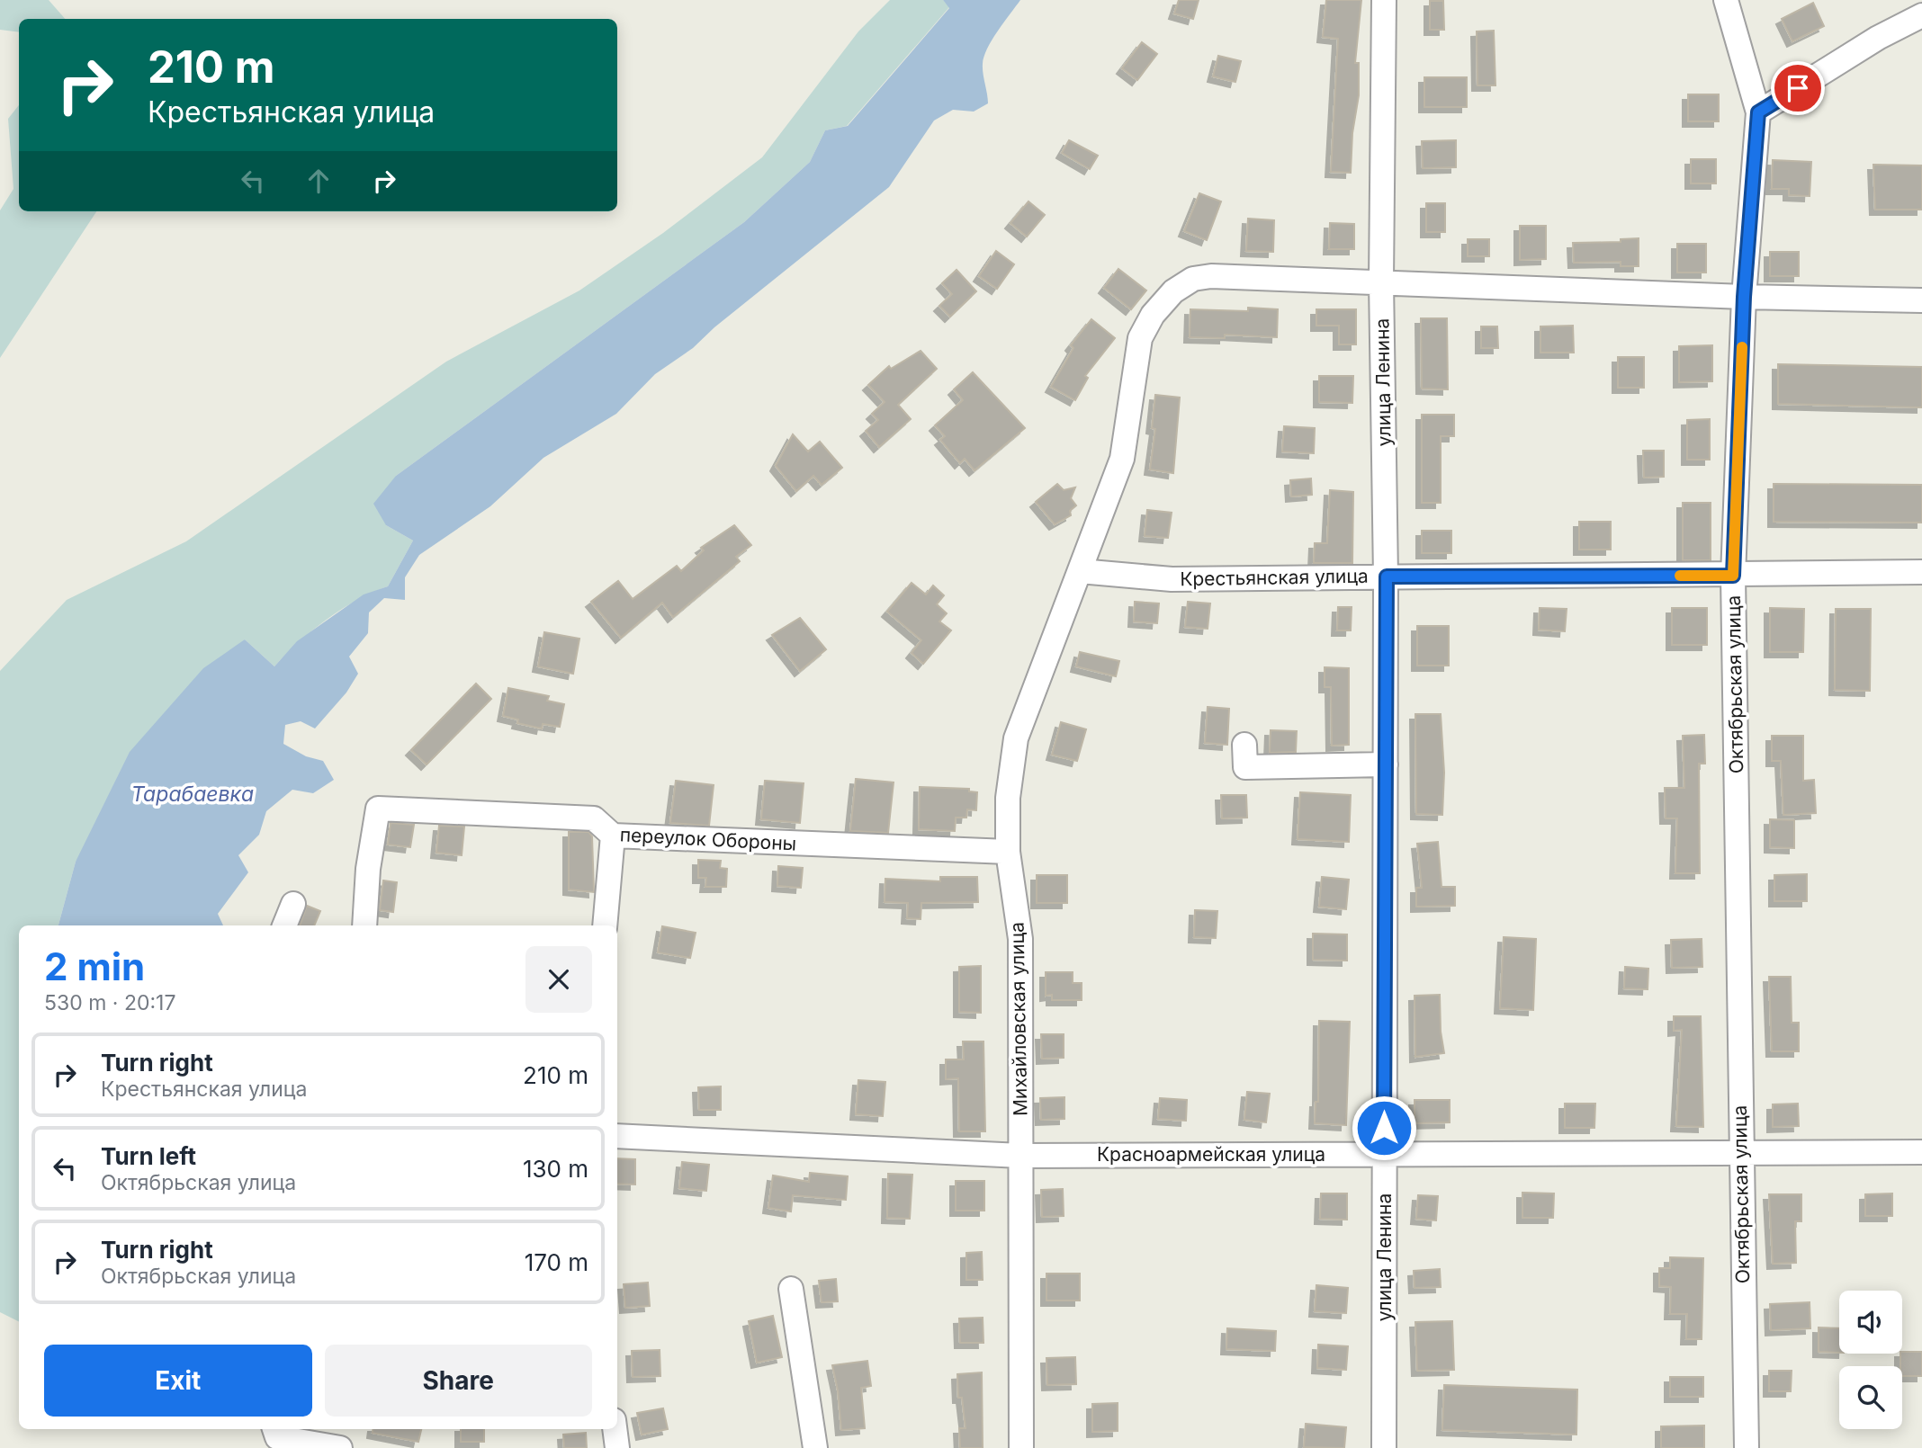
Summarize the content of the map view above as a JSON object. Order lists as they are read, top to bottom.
{
  "streets": {
    "street": [
      "улица Ленина",
      "Крестьянская улица",
      "Октябрьская улица",
      "переулок Обороны",
      "Михайловская улица",
      "Красноармейская улица"
    ]
  },
  "crossings": [
    ["улица Ленина", "Крестьянская улица"],
    ["улица Ленина", "Михайловская улица"],
    ["улица Ленина", "Красноармейская улица"],
    ["Крестьянская улица", "Октябрьская улица"],
    ["Крестьянская улица", "Михайловская улица"],
    ["Октябрьская улица", "Михайловская улица"],
    ["Октябрьская улица", "Красноармейская улица"],
    ["переулок Обороны", "Михайловская улица"],
    ["Михайловская улица", "Красноармейская улица"]
  ],
  "water": ["Тарабаевка"],
  "page": {
    "turn": ["210 m", "Крестьянская улица"],
    "heading": ["2 min", "530 m · 20:17"],
    "list": [
      {
        "name": "Turn right",
        "note": "Крестьянская улица",
        "value": "210 m"
      },
      {
        "name": "Turn left",
        "note": "Октябрьская улица",
        "value": "130 m"
      },
      {
        "name": "Turn right",
        "note": "Октябрьская улица",
        "value": "170 m"
      }
    ],
    "buttons": ["Exit", "Share"]
  }
}
